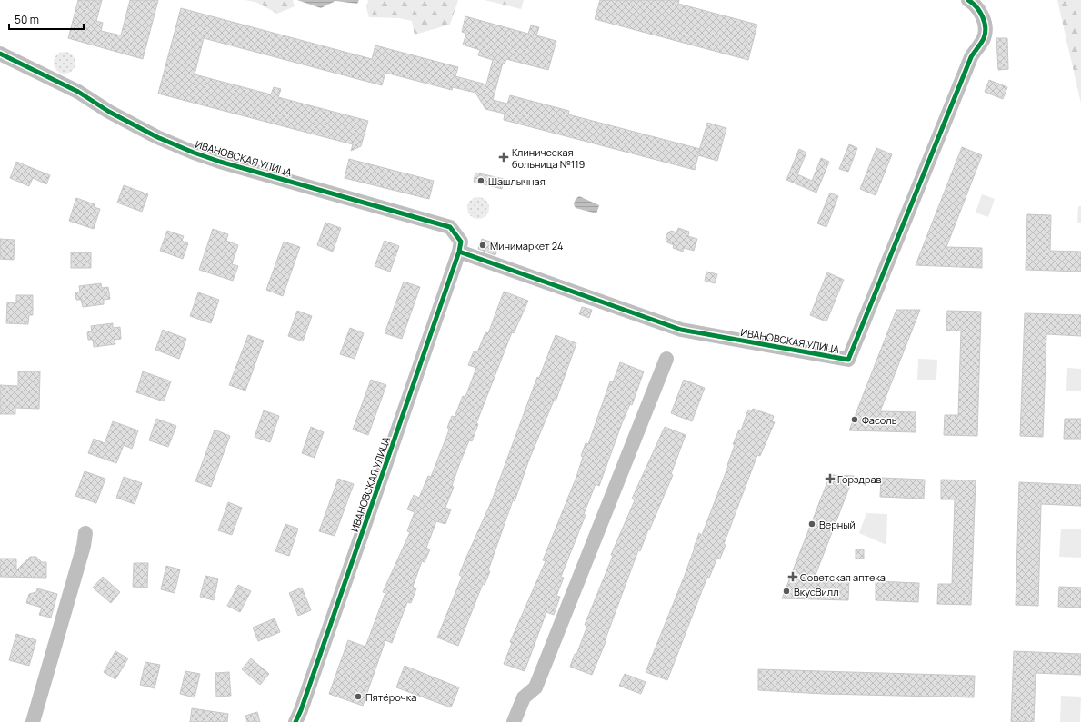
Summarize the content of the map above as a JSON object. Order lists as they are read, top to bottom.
{
  "streets": {
    "street": ["ИВАНОВСКАЯ УЛИЦА"]
  },
  "places": {
    "health": ["Клиническая больница №119", "Горздрав", "Советская аптека"],
    "other": [
      "Шашлычная",
      "Минимаркет 24",
      "Фасоль",
      "Верный",
      "ВкусВилл",
      "Пятёрочка"
    ]
  },
  "scale_bar": "50 m"
}
